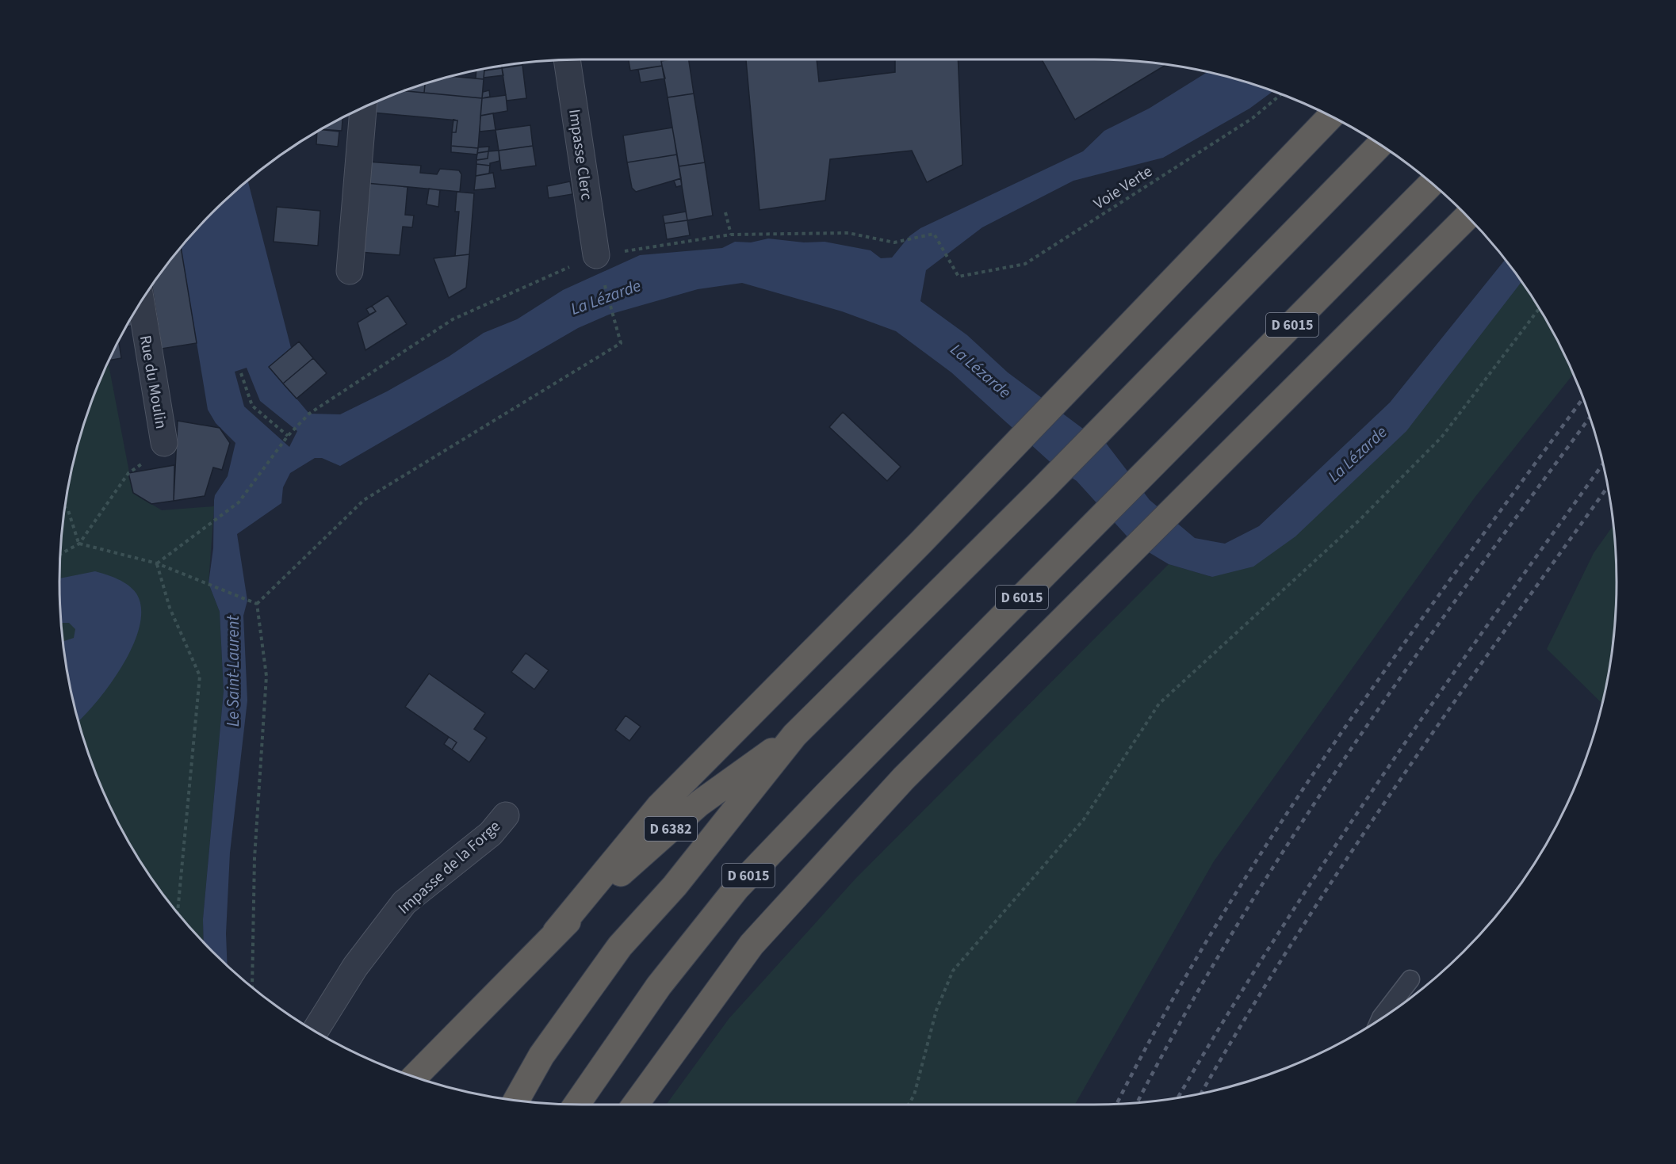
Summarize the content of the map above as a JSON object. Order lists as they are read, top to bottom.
{
  "streets": {
    "highway": ["D 6015", "D 6382"],
    "street": ["Impasse Clerc", "Rue du Moulin", "Impasse de la Forge"],
    "path": ["Voie Verte"]
  },
  "crossings": [
    ["D 6015", "D 6382"]
  ],
  "water": ["La Lézarde", "Le Saint-Laurent"]
}
